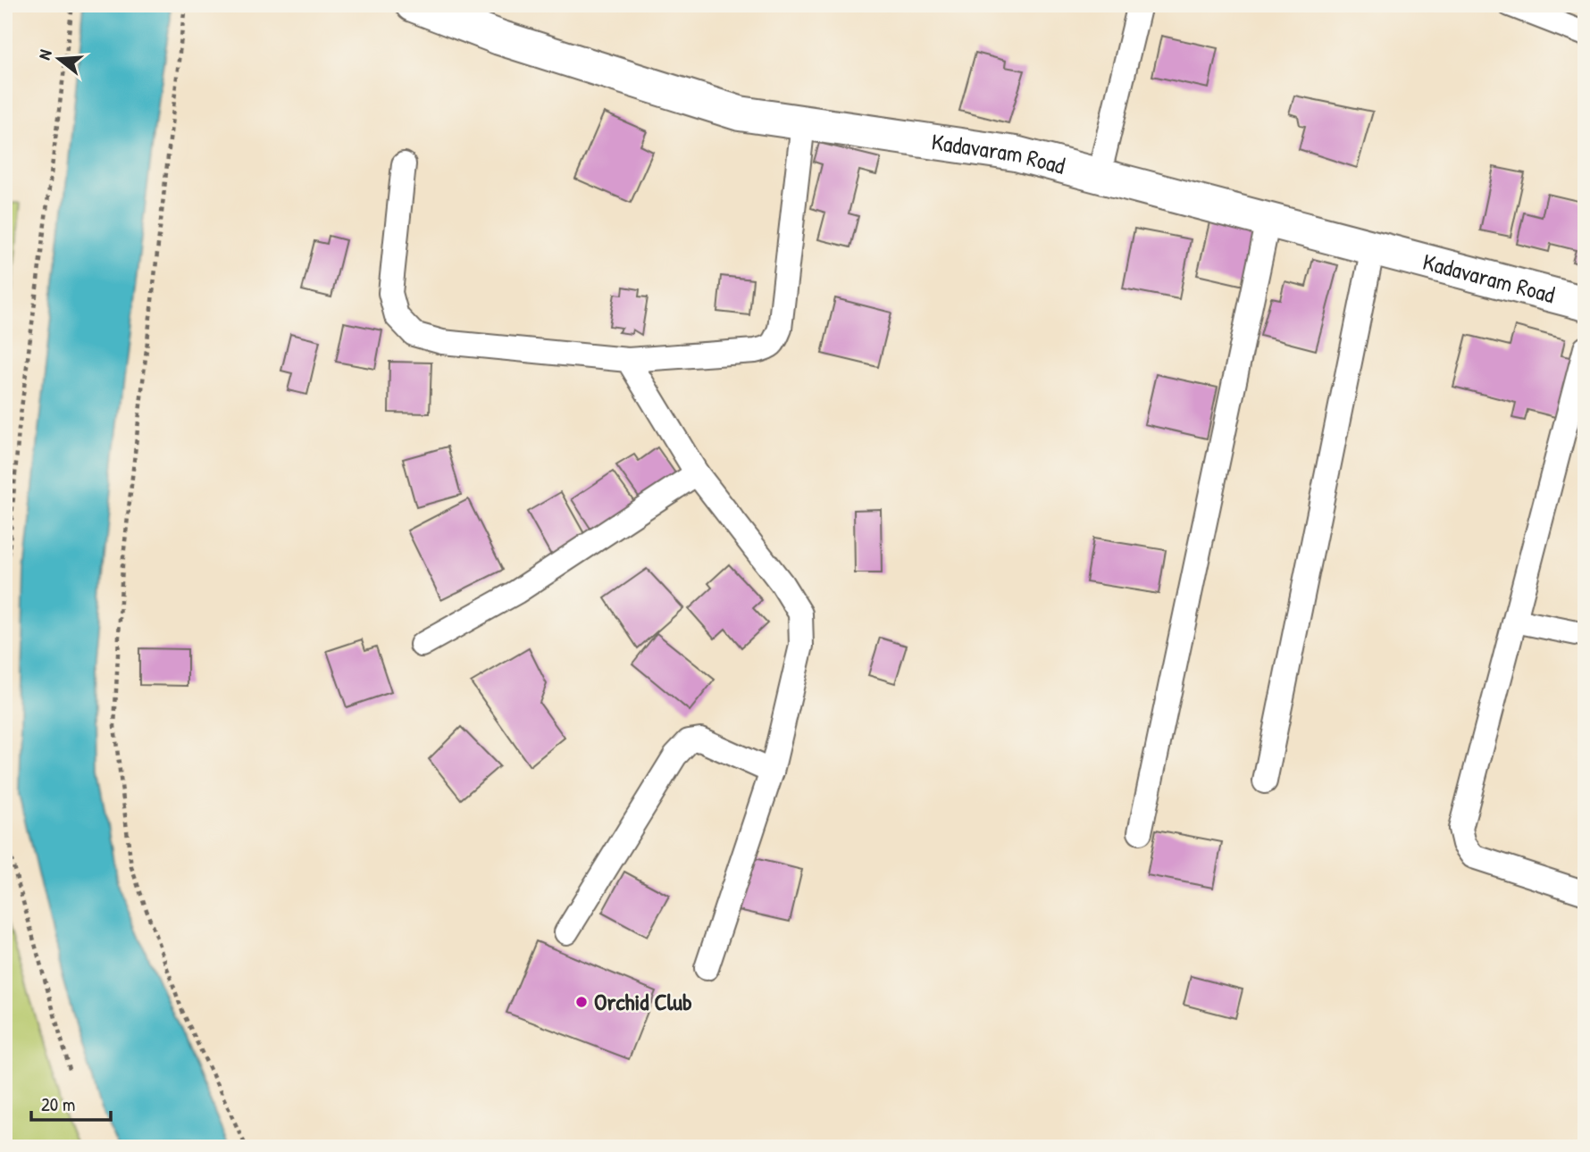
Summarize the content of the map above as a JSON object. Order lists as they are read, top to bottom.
{
  "streets": {
    "main road": ["Kadavaram Road"]
  },
  "places": ["Orchid Club"],
  "scale_bar": "20 m",
  "north": "left"
}
